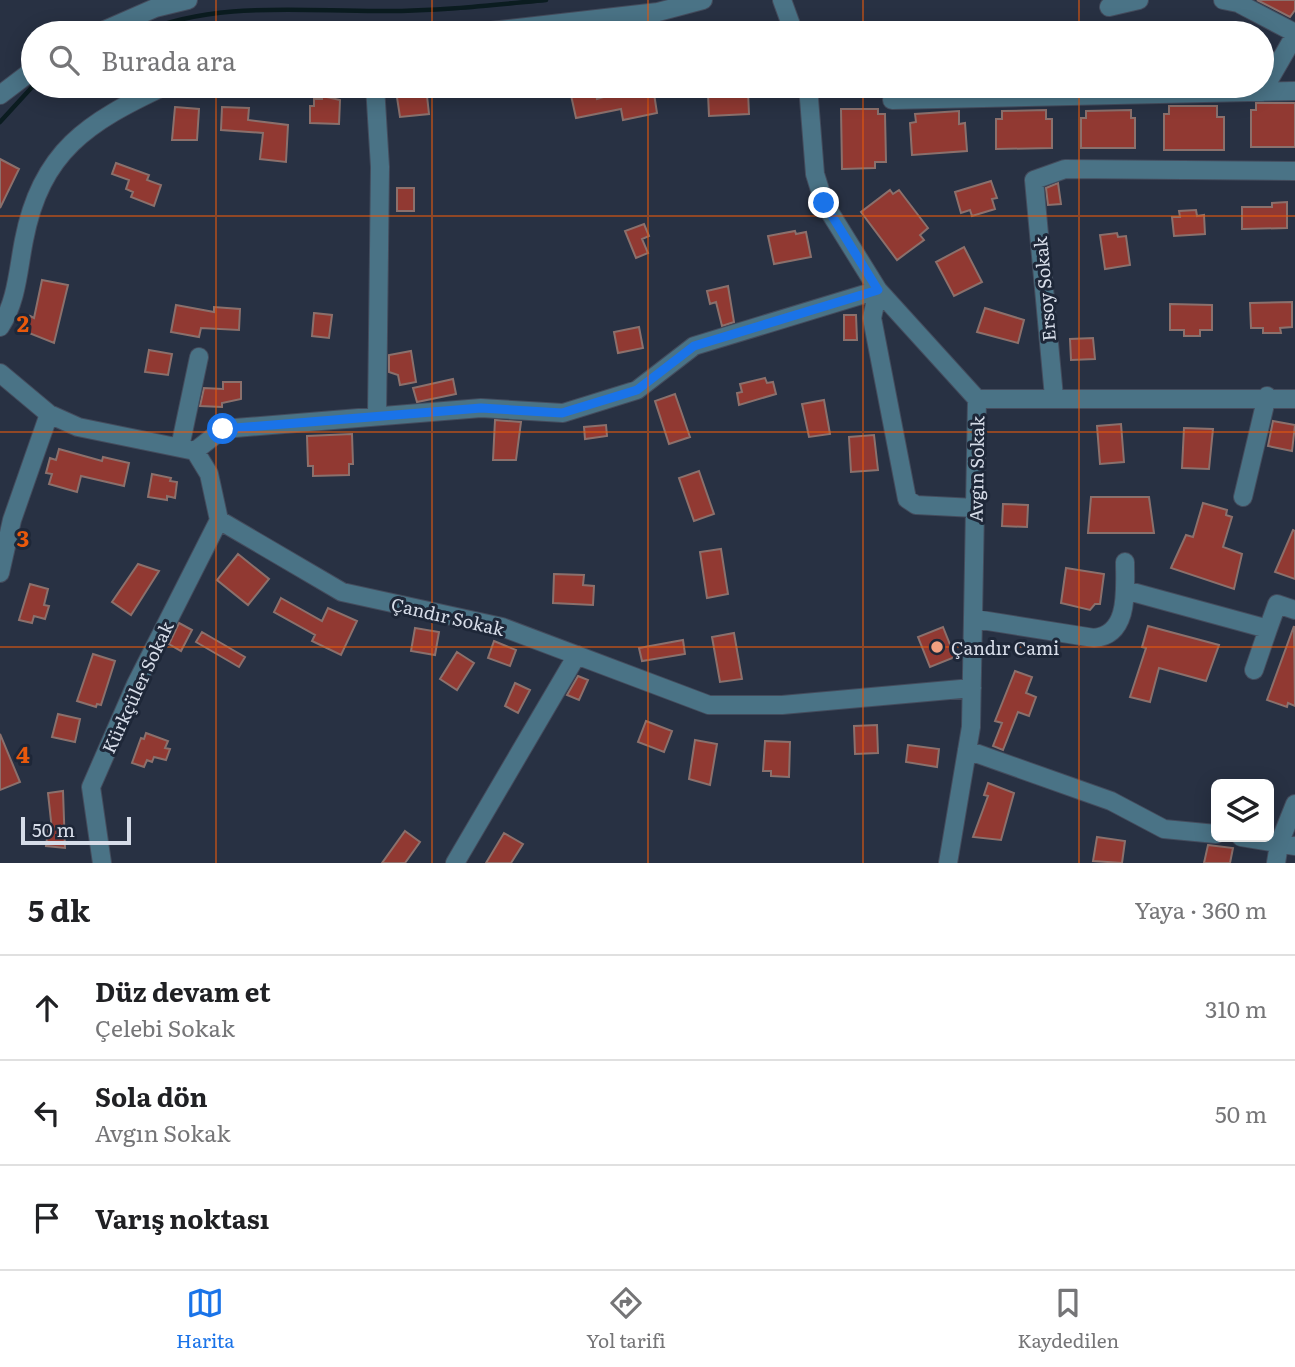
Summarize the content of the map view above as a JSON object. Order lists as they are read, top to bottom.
{
  "streets": {
    "street": [
      "Ersoy Sokak",
      "Avgın Sokak",
      "Çandır Sokak",
      "Kürkçüler Sokak"
    ]
  },
  "crossings": [
    ["Avgın Sokak", "Çandır Sokak"],
    ["Çandır Sokak", "Kürkçüler Sokak"]
  ],
  "places": ["Çandır Cami"],
  "scale_bar": "50 m",
  "page": {
    "search": "Burada ara",
    "scale": "50 m",
    "heading": ["5 dk", "Yaya · 360 m"],
    "list": [
      ["Düz devam et", "Çelebi Sokak", "310 m"],
      ["Sola dön", "Avgın Sokak", "50 m"],
      "Varış noktası"
    ],
    "nav": ["Harita", "Yol tarifi", "Kaydedilen"]
  },
  "grid": {
    "rows": ["2", "3", "4"]
  }
}
